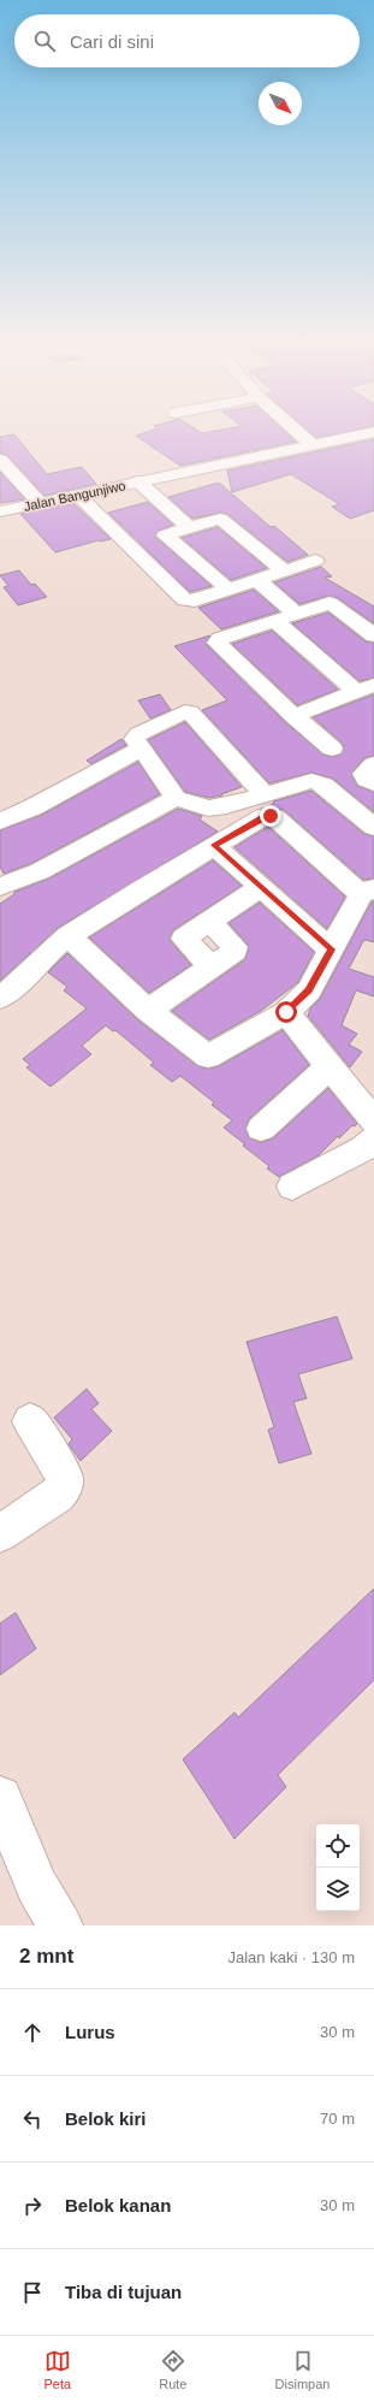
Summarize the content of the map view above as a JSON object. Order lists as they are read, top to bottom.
{
  "streets": {
    "street": ["Jalan Bangunjiwo"]
  },
  "north": "bottom right",
  "page": {
    "search": "Cari di sini",
    "heading": ["2 mnt", "Jalan kaki · 130 m"],
    "list": [
      ["Lurus", "30 m"],
      ["Belok kiri", "70 m"],
      ["Belok kanan", "30 m"],
      "Tiba di tujuan"
    ],
    "nav": ["Peta", "Rute", "Disimpan"]
  }
}
